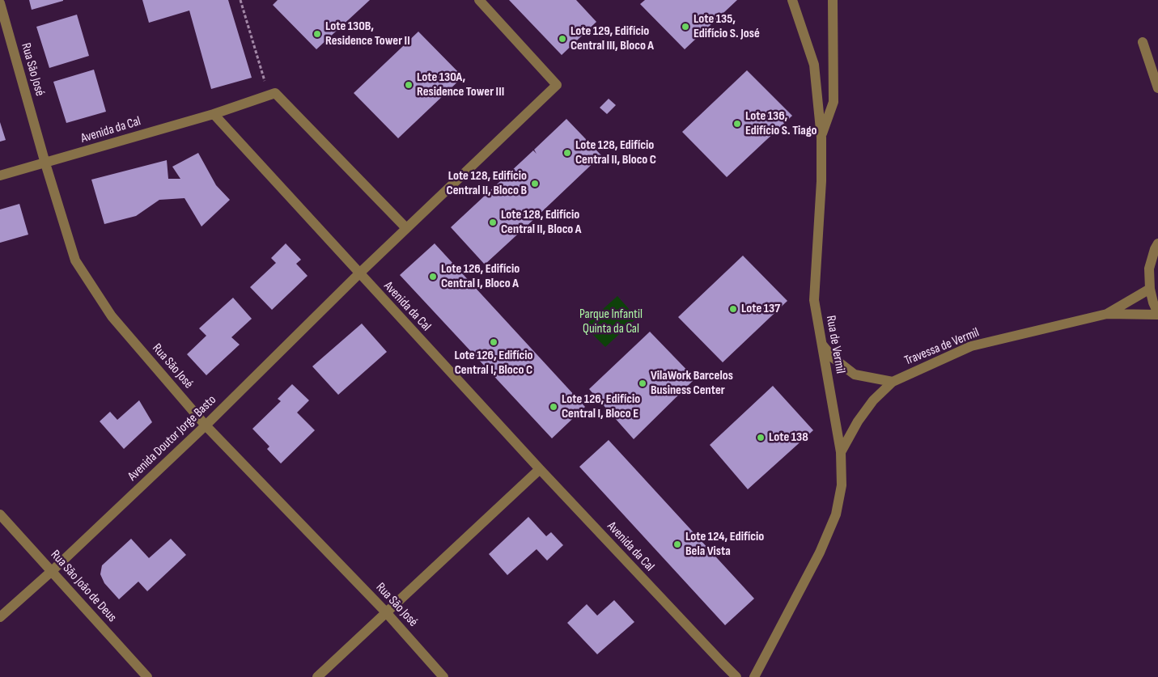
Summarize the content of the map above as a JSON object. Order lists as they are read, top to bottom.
{
  "streets": {
    "street": [
      "Rua São José",
      "Avenida da Cal",
      "Rua de Vermil",
      "Travessa de Vermil",
      "Avenida Doutor Jorge Basto",
      "Rua São João de Deus"
    ]
  },
  "crossings": [
    ["Rua São José", "Avenida da Cal"],
    ["Rua São José", "Avenida Doutor Jorge Basto"],
    ["Avenida da Cal", "Avenida Doutor Jorge Basto"],
    ["Rua de Vermil", "Travessa de Vermil"],
    ["Avenida Doutor Jorge Basto", "Rua São João de Deus"]
  ],
  "parks": ["Parque Infantil Quinta da Cal"],
  "places": [
    "Lote 135, Edifício S. José",
    "Lote 130B, Residence Tower II",
    "Lote 129, Edifício Central III, Bloco A",
    "Lote 130A, Residence Tower III",
    "Lote 136, Edifício S. Tiago",
    "Lote 128, Edifício Central II, Bloco C",
    "Lote 128, Edifício Central II, Bloco B",
    "Lote 128, Edifício Central II, Bloco A",
    "Lote 126, Edifício Central I, Bloco A",
    "Lote 137",
    "Lote 126, Edifício Central I, Bloco C",
    "VilaWork Barcelos Business Center",
    "Lote 126, Edifício Central I, Bloco E",
    "Lote 138",
    "Lote 124, Edifício Bela Vista"
  ]
}
